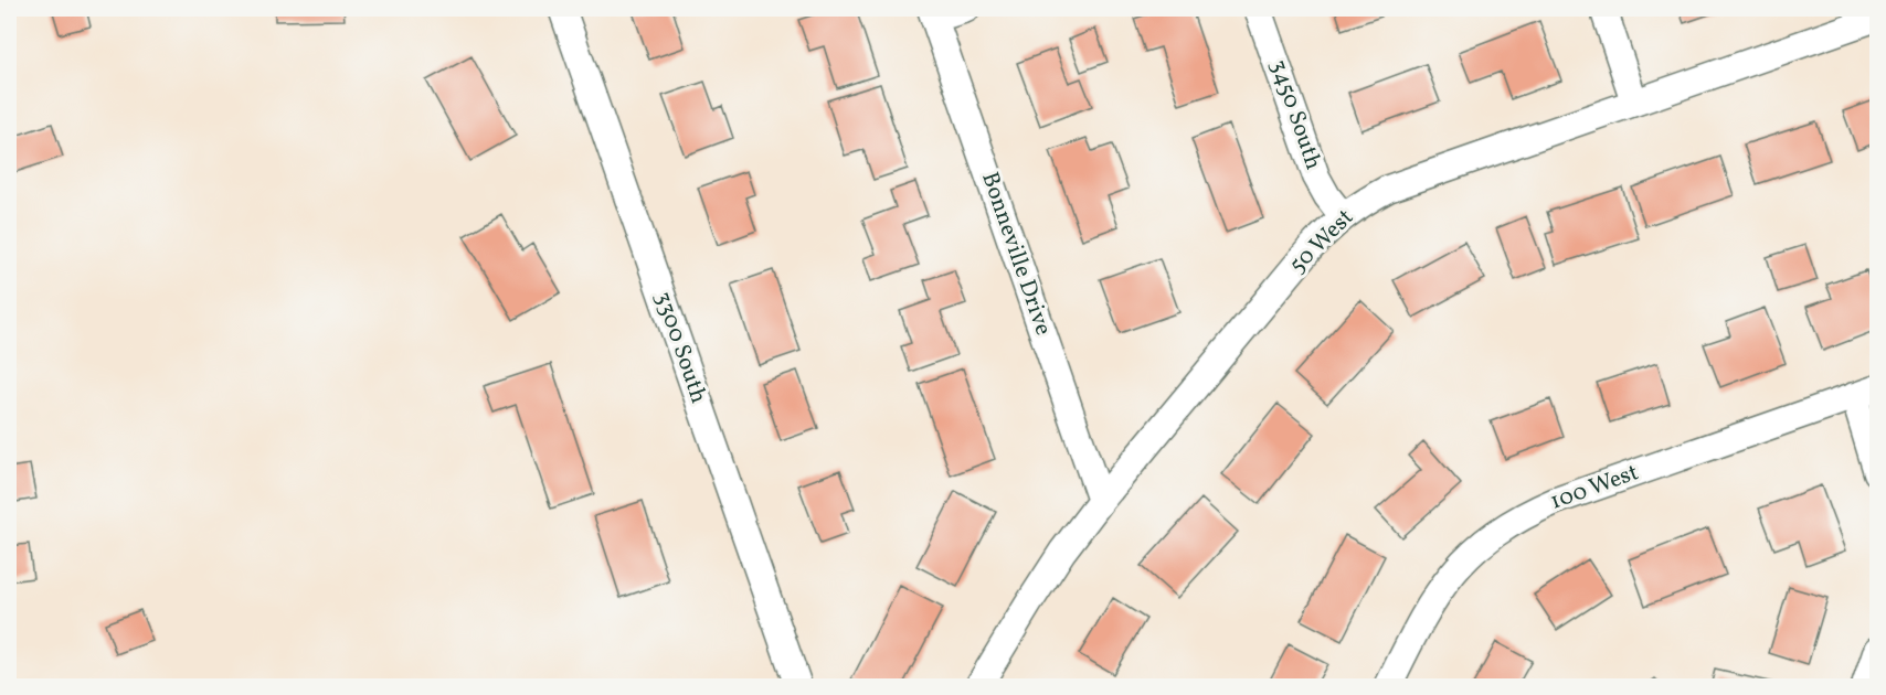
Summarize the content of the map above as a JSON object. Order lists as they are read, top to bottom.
{
  "streets": {
    "street": [
      "3450 South",
      "50 West",
      "Bonneville Drive",
      "3300 South",
      "100 West"
    ]
  },
  "crossings": [
    ["3450 South", "50 West"],
    ["50 West", "Bonneville Drive"]
  ]
}
